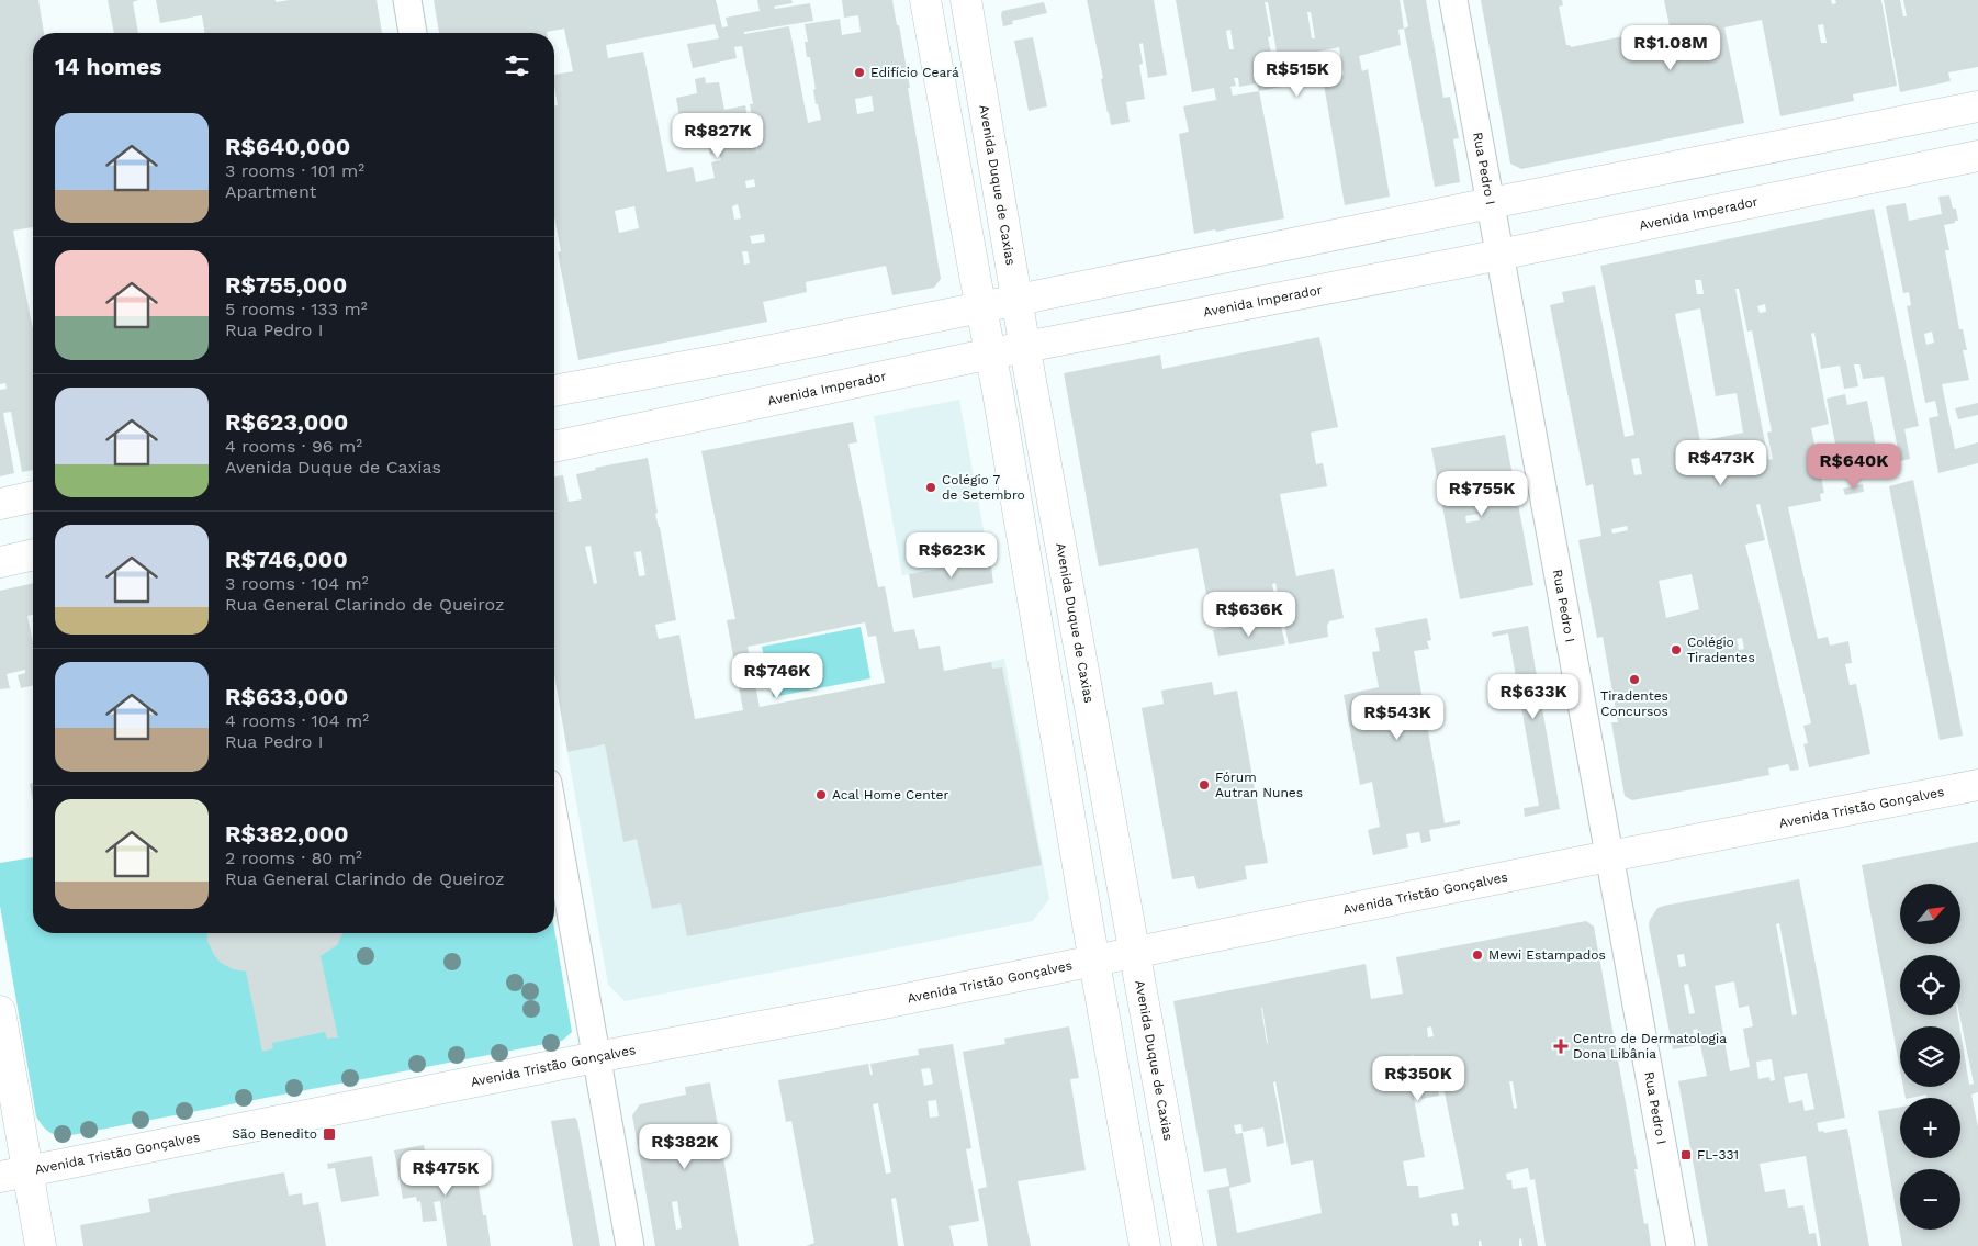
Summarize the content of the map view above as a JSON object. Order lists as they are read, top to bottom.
{
  "streets": {
    "main road": ["Avenida Duque de Caxias", "Avenida Imperador", "Avenida Tristão Gonçalves"],
    "street": ["Rua Pedro I"]
  },
  "crossings": [
    ["Rua Pedro I", "Avenida Imperador"],
    ["Rua Pedro I", "Avenida Tristão Gonçalves"],
    ["Avenida Duque de Caxias", "Avenida Imperador"],
    ["Avenida Duque de Caxias", "Avenida Tristão Gonçalves"]
  ],
  "places": {
    "other": [
      "Edifício Ceará",
      "Colégio 7 de Setembro",
      "Colégio Tiradentes",
      "Tiradentes Concursos",
      "Fórum Autran Nunes",
      "Acal Home Center",
      "Mewi Estampados"
    ],
    "health": ["Centro de Dermatologia Dona Libânia"],
    "transit": ["São Benedito", "FL-331"]
  },
  "north": "top right",
  "page": {
    "price": [
      "R$1.08M",
      "R$515K",
      "R$827K",
      "R$473K",
      "R$640K",
      "R$755K",
      "R$623K",
      "R$636K",
      "R$746K",
      "R$633K",
      "R$543K",
      "R$350K",
      "R$382K",
      "R$475K"
    ],
    "heading": "14 homes",
    "list": [
      {
        "name": "R$640,000",
        "note": "3 rooms · 101 m² · Apartment"
      },
      {
        "name": "R$755,000",
        "note": "5 rooms · 133 m² · Rua Pedro I"
      },
      {
        "name": "R$623,000",
        "note": "4 rooms · 96 m² · Avenida Duque de Caxias"
      },
      {
        "name": "R$746,000",
        "note": "3 rooms · 104 m² · Rua General Clarindo de Queiroz"
      },
      {
        "name": "R$633,000",
        "note": "4 rooms · 104 m² · Rua Pedro I"
      },
      {
        "name": "R$382,000",
        "note": "2 rooms · 80 m² · Rua General Clarindo de Queiroz"
      }
    ],
    "map_buttons": ["+", "−"]
  }
}
